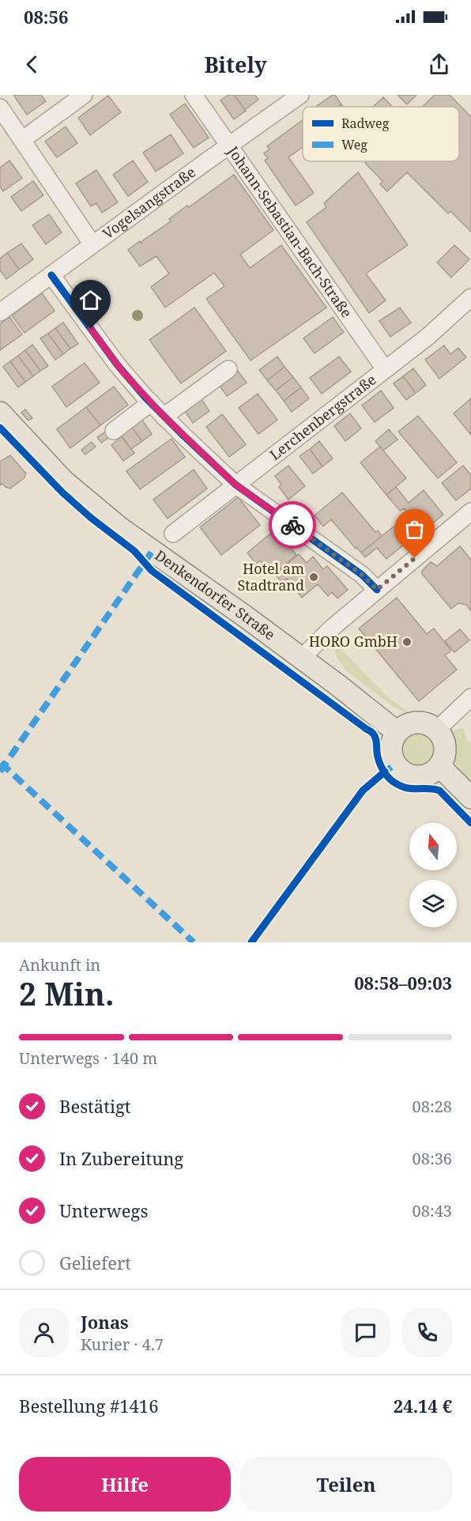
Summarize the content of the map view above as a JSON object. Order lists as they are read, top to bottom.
{
  "streets": {
    "main road": ["Denkendorfer Straße"],
    "street": ["Vogelsangstraße", "Johann-Sebastian-Bach-Straße", "Lerchenbergstraße"]
  },
  "crossings": [
    ["Vogelsangstraße", "Johann-Sebastian-Bach-Straße"],
    ["Johann-Sebastian-Bach-Straße", "Lerchenbergstraße"]
  ],
  "places": ["Hotel am Stadtrand", "HORO GmbH"],
  "legend": ["Radweg", "Weg"],
  "north": "top",
  "page": {
    "status": "08:56",
    "header": "Bitely",
    "heading": ["2 Min.", "Ankunft in", "08:58–09:03"],
    "panel": [
      "Jonas",
      "Kurier · 4.7",
      "Bestellung #1416",
      "24.14 €"
    ],
    "bar": "Unterwegs · 140 m",
    "list": [
      ["Bestätigt", "08:28"],
      ["In Zubereitung", "08:36"],
      ["Unterwegs", "08:43"],
      "Geliefert"
    ],
    "buttons": ["Hilfe", "Teilen"]
  }
}
